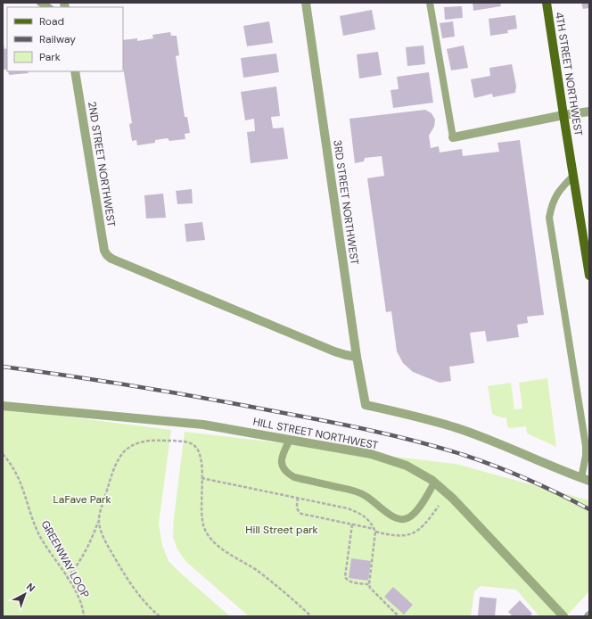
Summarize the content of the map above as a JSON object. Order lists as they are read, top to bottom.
{
  "streets": {
    "main road": ["4TH STREET NORTHWEST"],
    "street": ["2ND STREET NORTHWEST", "3RD STREET NORTHWEST", "HILL STREET NORTHWEST"],
    "path": ["GREENWAY LOOP"]
  },
  "crossings": [
    ["2ND STREET NORTHWEST", "3RD STREET NORTHWEST"]
  ],
  "parks": ["LaFave Park", "Hill Street park"],
  "legend": ["Road", "Railway", "Park"],
  "north": "top right"
}
